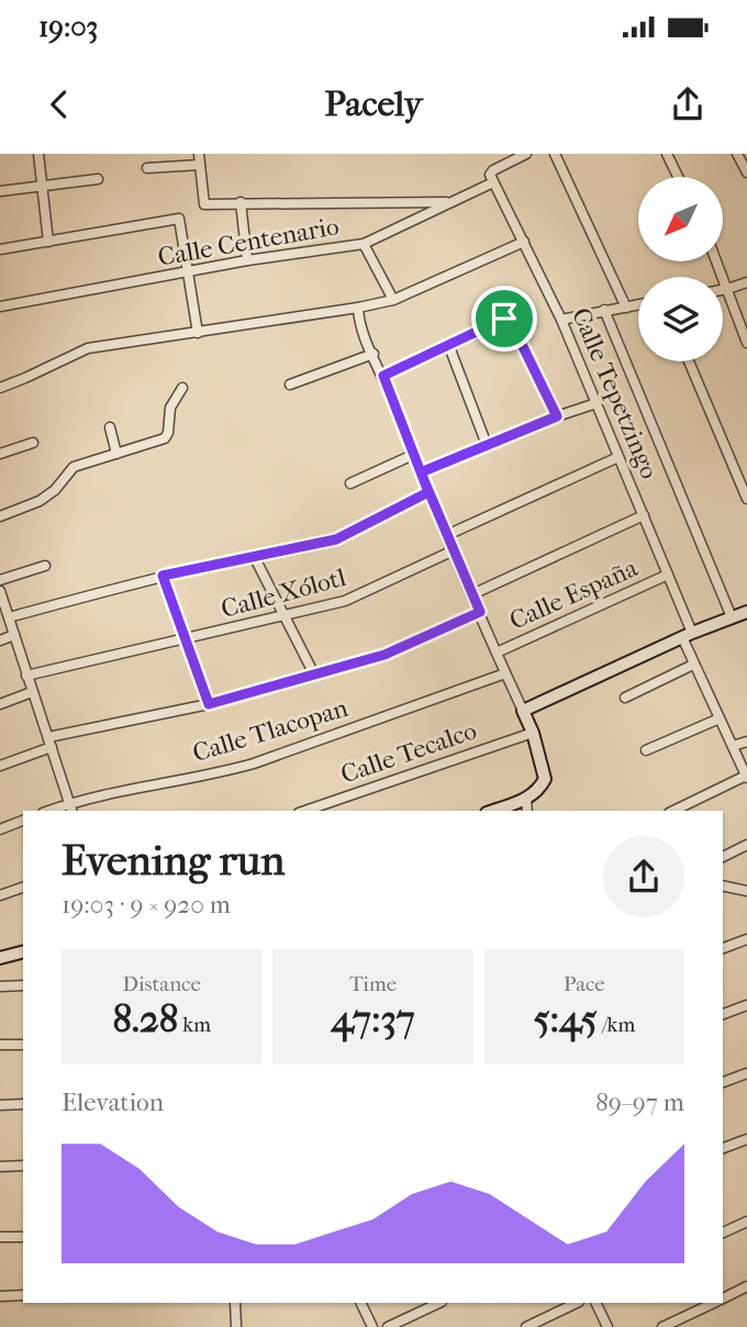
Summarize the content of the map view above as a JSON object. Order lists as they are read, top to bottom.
{
  "streets": {
    "street": [
      "Calle Centenario",
      "Calle Tepetzingo",
      "Calle Xólotl",
      "Calle España",
      "Calle Tlacopan",
      "Calle Tecalco"
    ]
  },
  "crossings": [
    ["Calle Centenario", "Calle Tepetzingo"],
    ["Calle Tepetzingo", "Calle España"]
  ],
  "north": "bottom left",
  "page": {
    "status": "19:03",
    "header": "Pacely",
    "heading": ["Evening run", "19:03 · 9 × 920 m"],
    "stats": [
      ["Distance", "8.28 km"],
      ["Time", "47:37"],
      ["Pace", "5:45 /km"]
    ],
    "chart": ["Elevation", "89–97 m"]
  }
}
